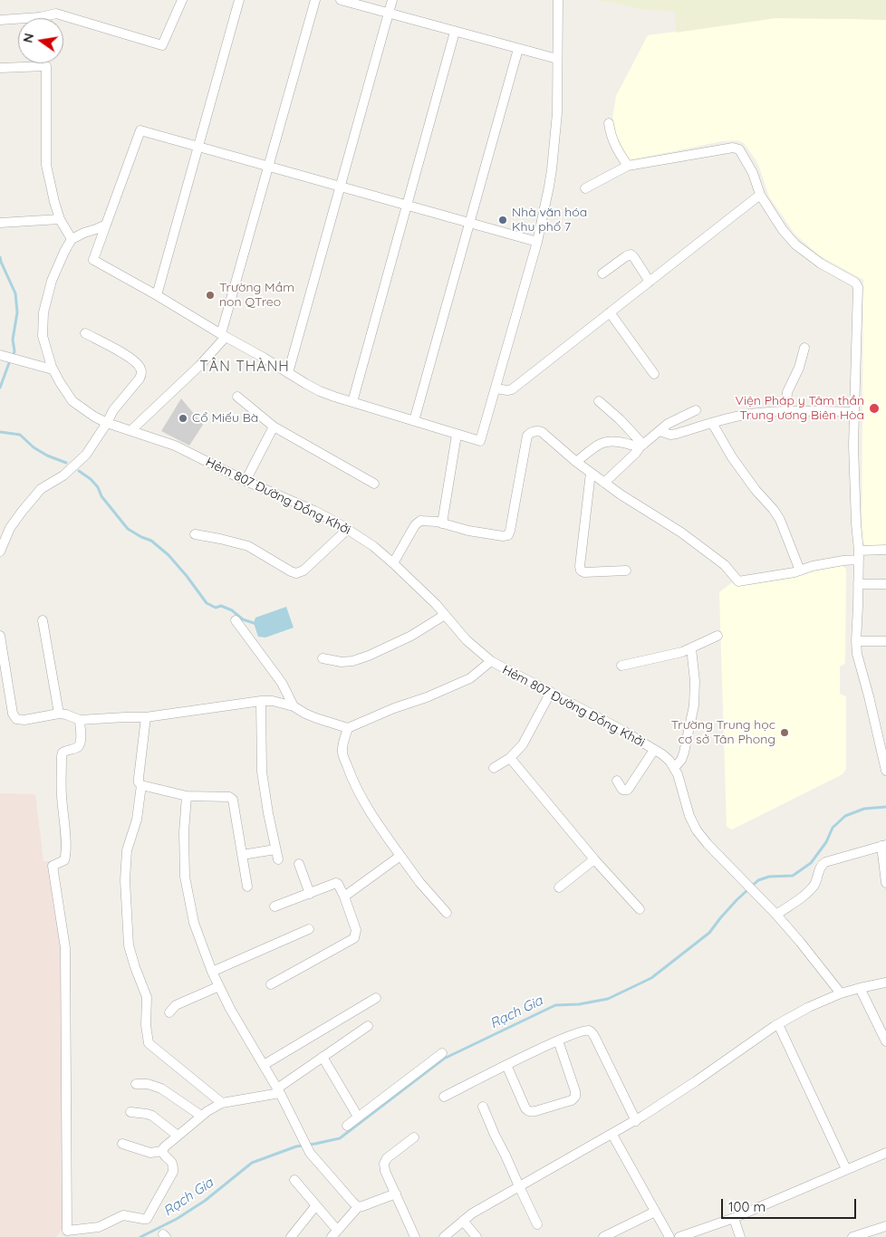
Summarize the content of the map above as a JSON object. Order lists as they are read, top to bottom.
{
  "streets": {
    "street": ["Hẻm 807 Đường Đồng Khởi"]
  },
  "districts": ["TÂN THÀNH"],
  "water": ["Rạch Gia"],
  "places": [
    "Nhà văn hóa Khu phố 7",
    "Trường Mầm non QTreo",
    "Viện Pháp y Tâm thần Trung ương Biên Hòa",
    "Cổ Miếu Bà",
    "Trường Trung học cơ sở Tân Phong"
  ],
  "scale_bar": "100 m",
  "north": "left"
}
